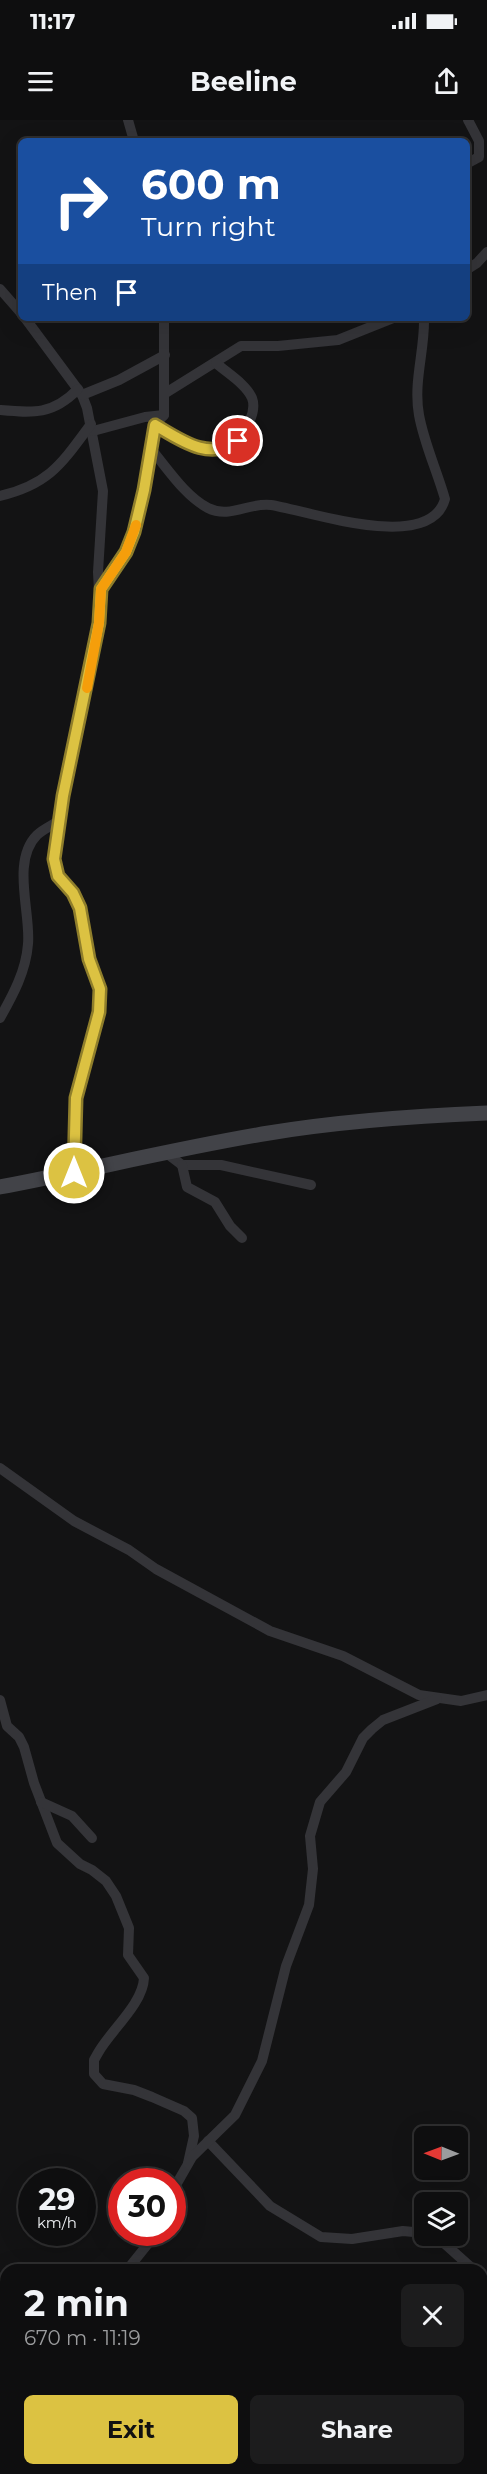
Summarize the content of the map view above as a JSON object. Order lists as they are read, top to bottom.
{
  "north": "left",
  "page": {
    "status": "11:17",
    "header": "Beeline",
    "turn": ["600 m", "Turn right"],
    "then": "Then",
    "speed": "29 km/h",
    "limit": "30",
    "heading": ["2 min", "670 m · 11:19"],
    "buttons": ["Exit", "Share"]
  }
}
